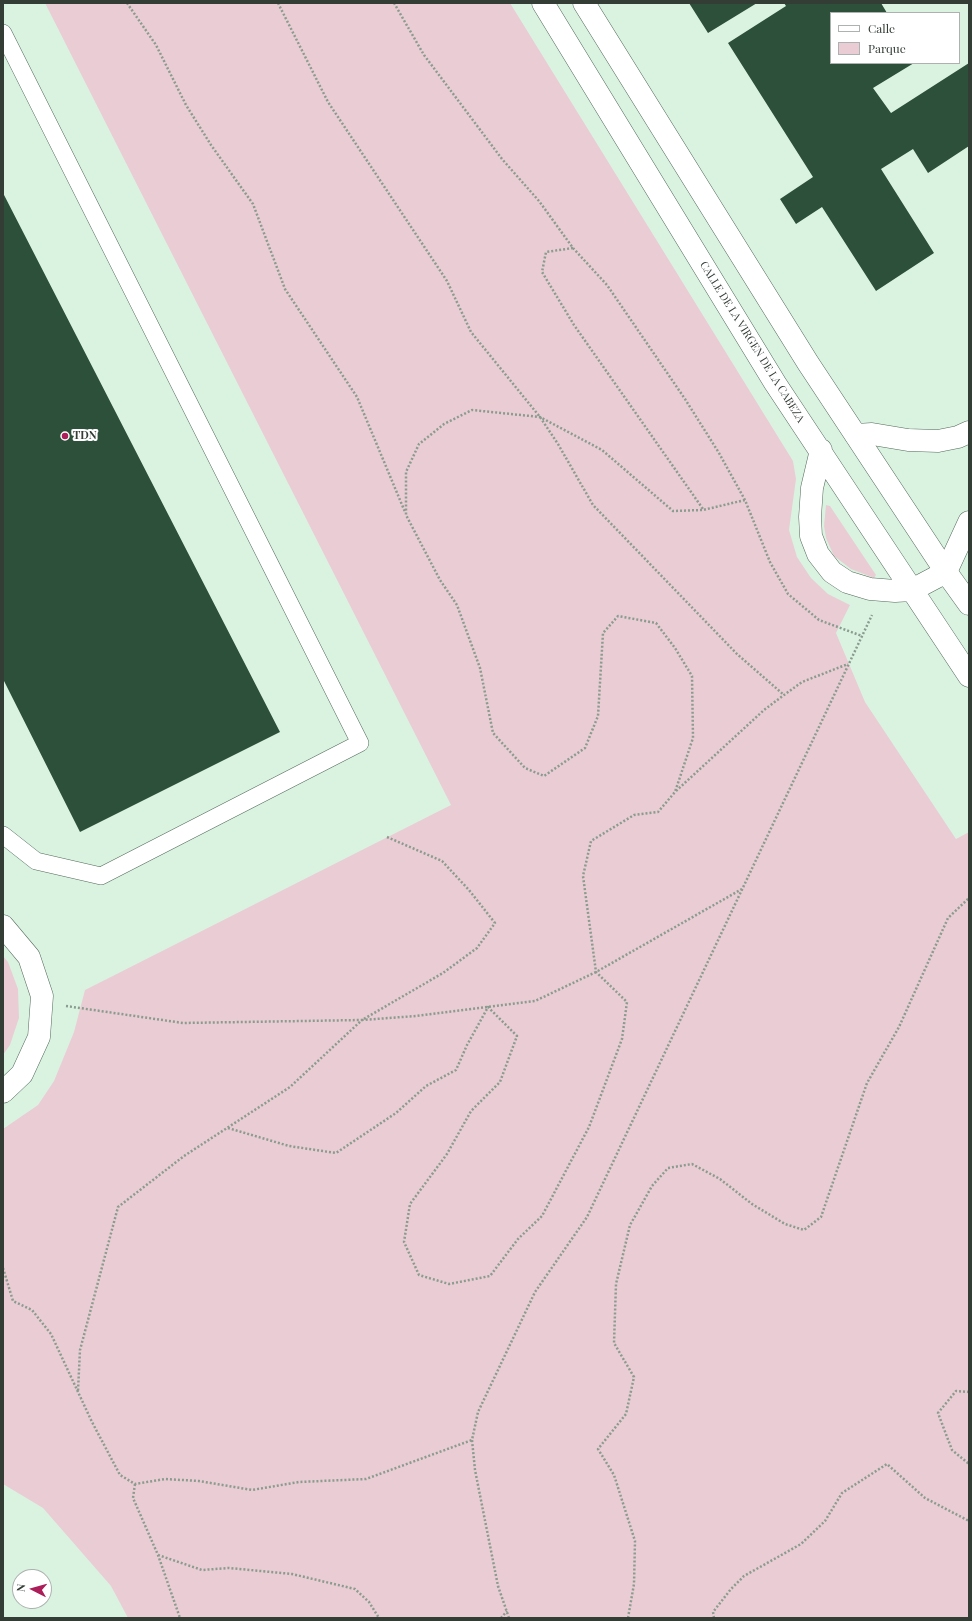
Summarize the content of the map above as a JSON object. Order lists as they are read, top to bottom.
{
  "streets": {
    "main road": ["CALLE DE LA VIRGEN DE LA CABEZA"]
  },
  "places": ["TDN"],
  "legend": ["Calle", "Parque"],
  "north": "left"
}
